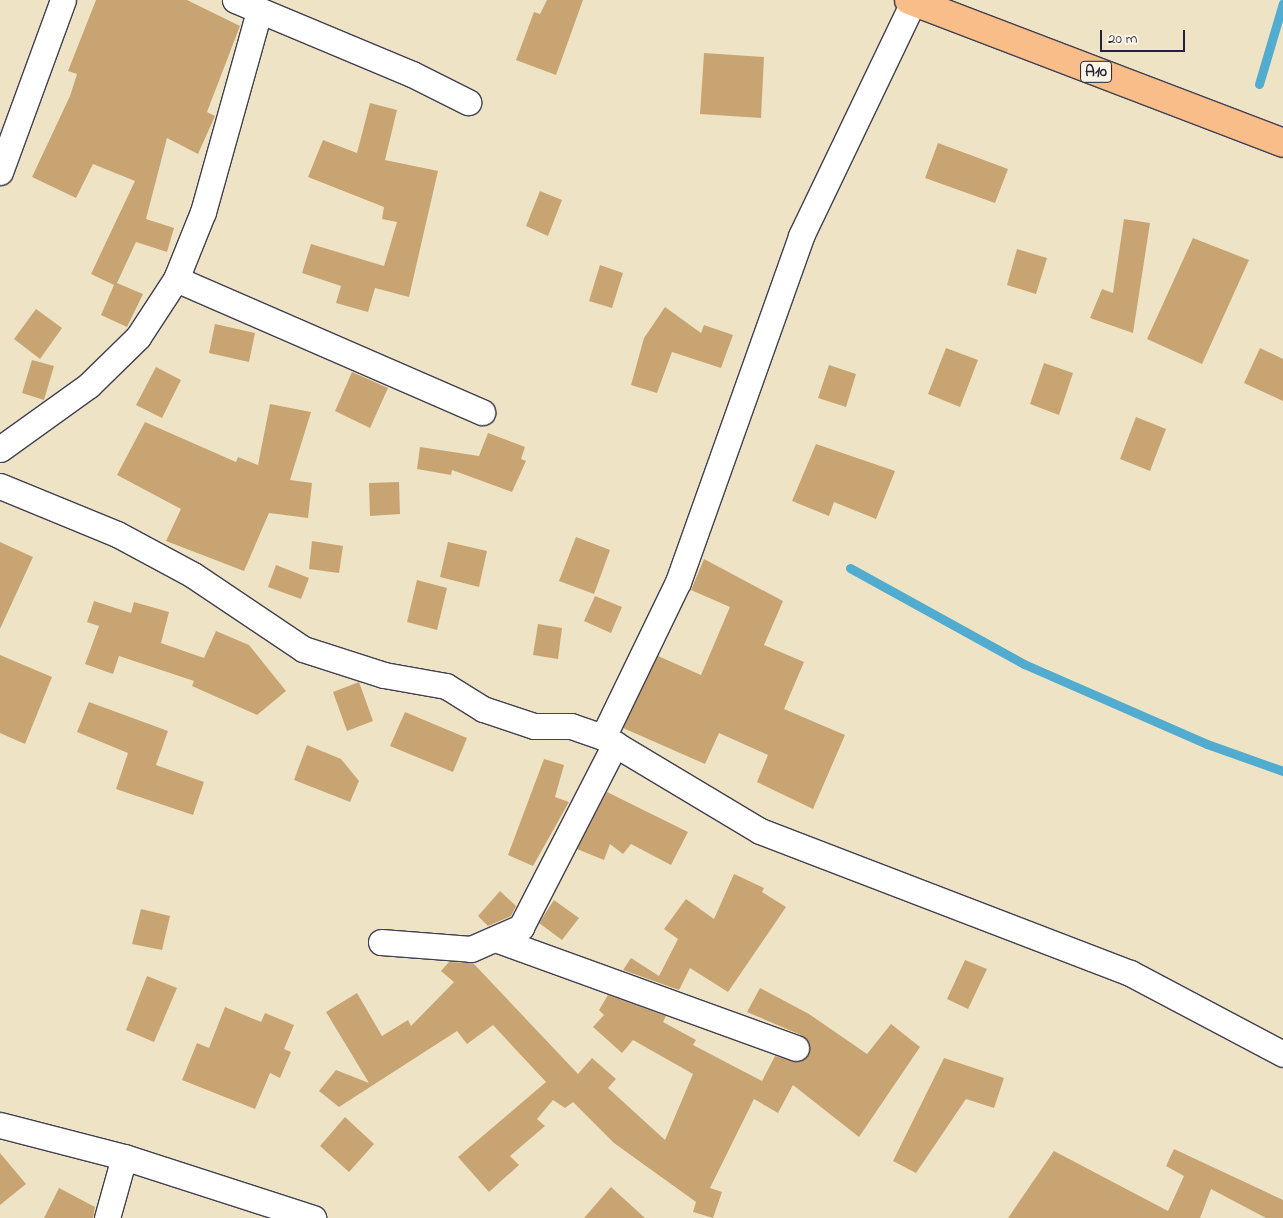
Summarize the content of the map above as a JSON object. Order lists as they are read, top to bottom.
{
  "streets": {
    "main road": ["A10"]
  },
  "scale_bar": "20 m"
}
